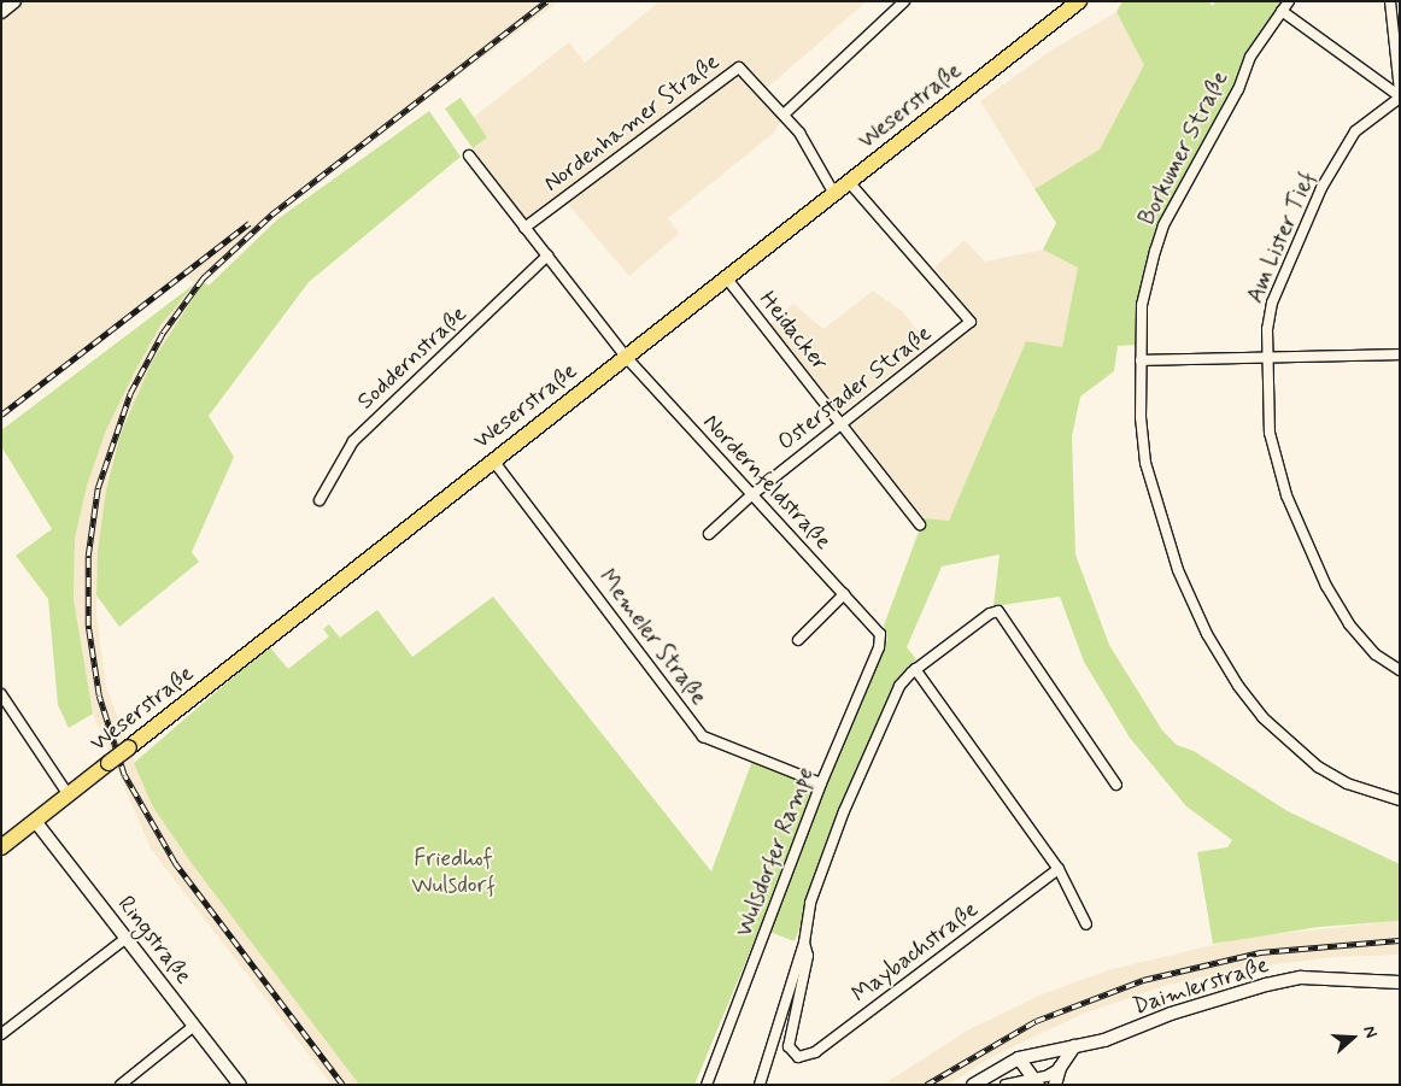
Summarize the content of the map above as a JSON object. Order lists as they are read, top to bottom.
{
  "streets": {
    "main road": ["Weserstraße"],
    "street": [
      "Nordenhamer Straße",
      "Borkumer Straße",
      "Am Lister Tief",
      "Heidacker",
      "Soddernstraße",
      "Osterstader Straße",
      "Nordernfeldstraße",
      "Memeler Straße",
      "Wulsdorfer Rampe",
      "Ringstraße",
      "Maybachstraße",
      "Daimlerstraße"
    ]
  },
  "crossings": [
    ["Weserstraße", "Heidacker"],
    ["Weserstraße", "Osterstader Straße"],
    ["Weserstraße", "Nordernfeldstraße"],
    ["Weserstraße", "Memeler Straße"],
    ["Weserstraße", "Ringstraße"],
    ["Nordenhamer Straße", "Nordernfeldstraße"],
    ["Heidacker", "Osterstader Straße"],
    ["Soddernstraße", "Nordernfeldstraße"],
    ["Osterstader Straße", "Nordernfeldstraße"],
    ["Nordernfeldstraße", "Wulsdorfer Rampe"],
    ["Memeler Straße", "Wulsdorfer Rampe"]
  ],
  "parks": ["Friedhof Wulsdorf"],
  "north": "right"
}
